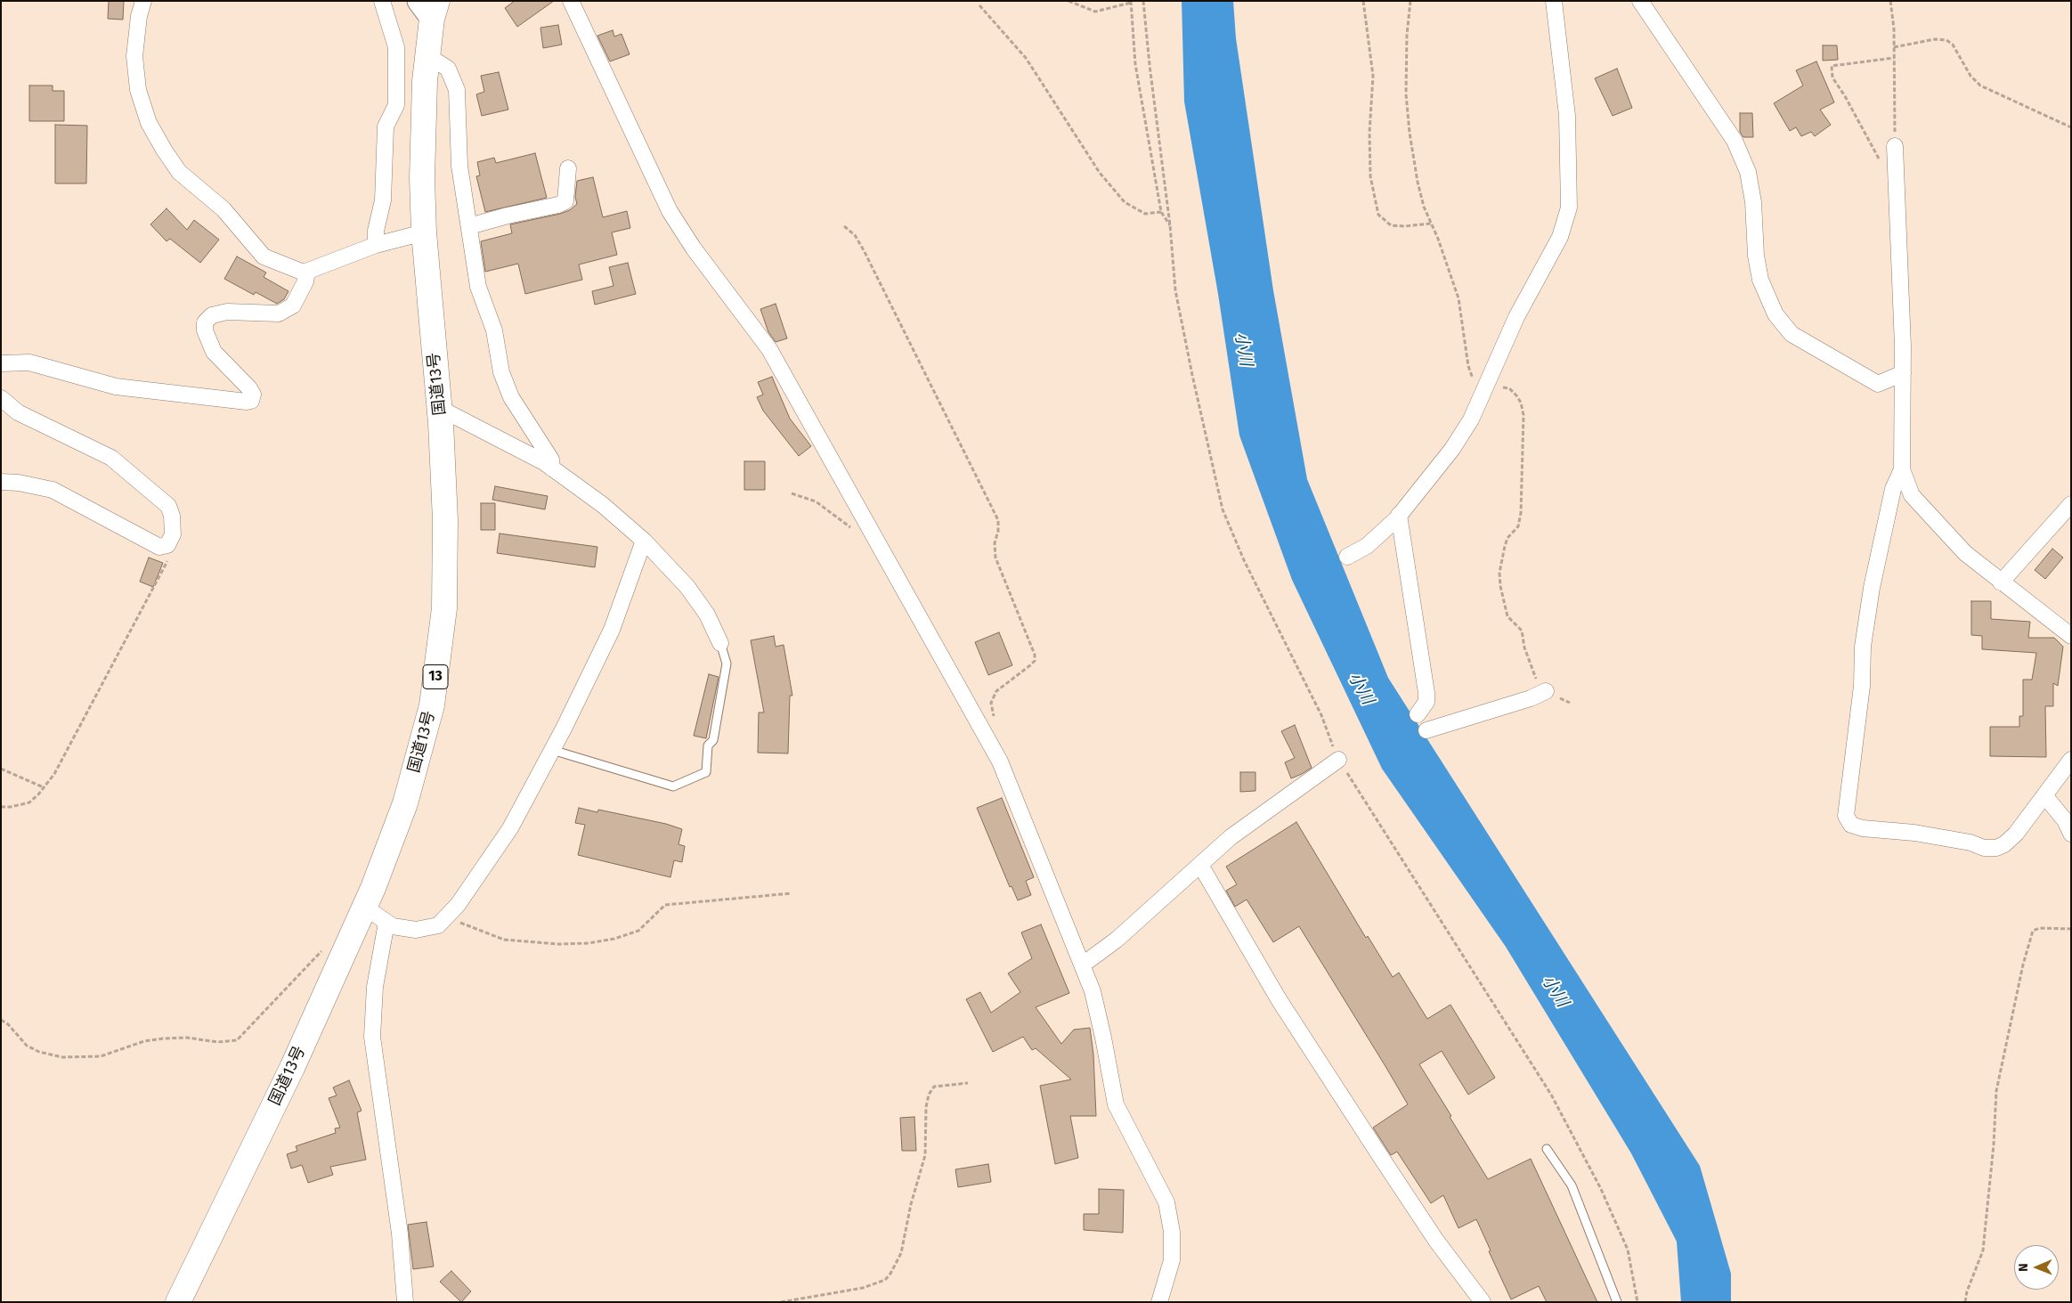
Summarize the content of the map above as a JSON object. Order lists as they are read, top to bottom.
{
  "streets": {
    "highway": ["国道13号", "13"]
  },
  "water": ["小川"],
  "north": "left"
}
